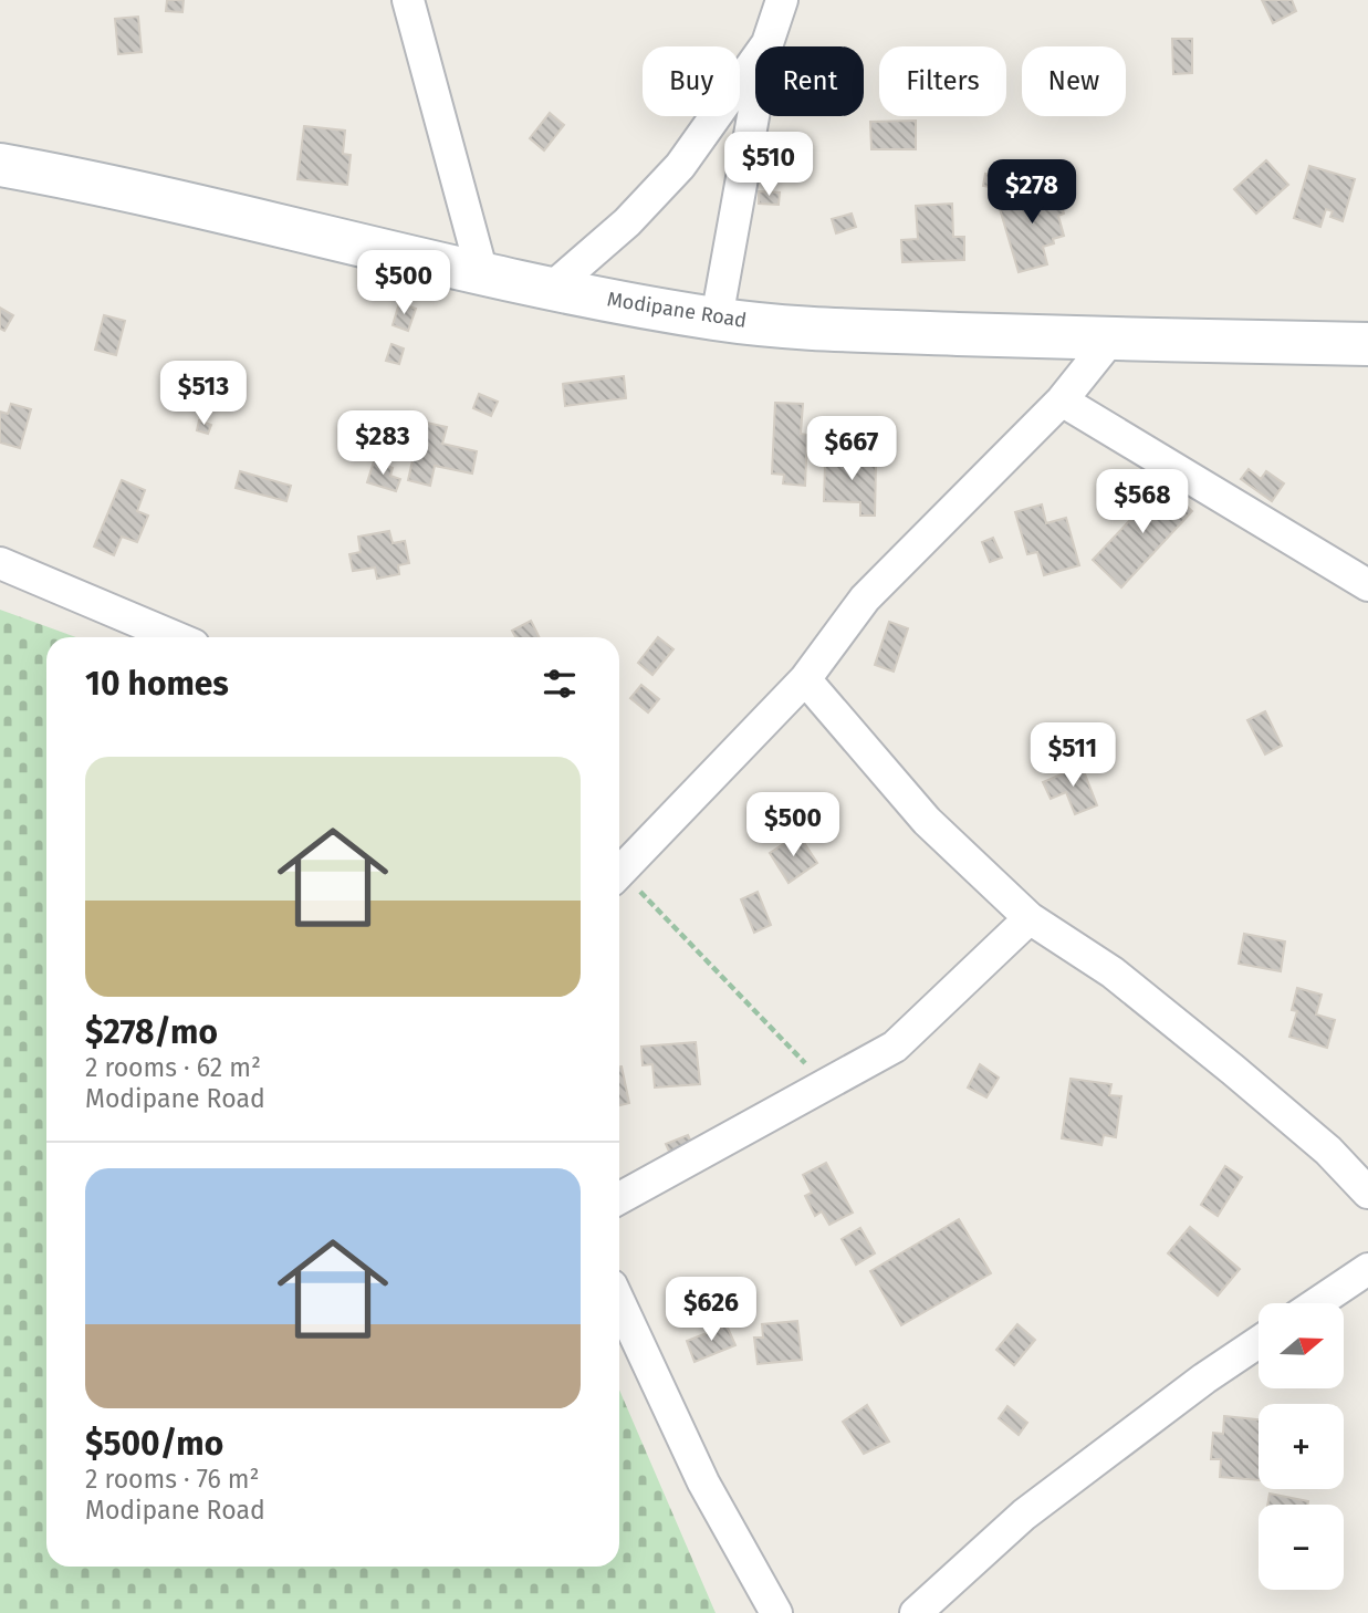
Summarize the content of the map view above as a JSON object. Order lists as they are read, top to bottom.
{
  "streets": {
    "main road": ["Modipane Road"]
  },
  "north": "right",
  "page": {
    "chip": [
      "Buy",
      "Rent",
      "Filters",
      "New"
    ],
    "price": [
      "$510",
      "$278",
      "$500",
      "$513",
      "$283",
      "$667",
      "$568",
      "$511",
      "$500",
      "$626"
    ],
    "heading": "10 homes",
    "list": [
      {
        "name": "$278/mo",
        "note": "2 rooms · 62 m² · Modipane Road"
      },
      {
        "name": "$500/mo",
        "note": "2 rooms · 76 m² · Modipane Road"
      }
    ],
    "map_buttons": ["+", "−"]
  }
}
